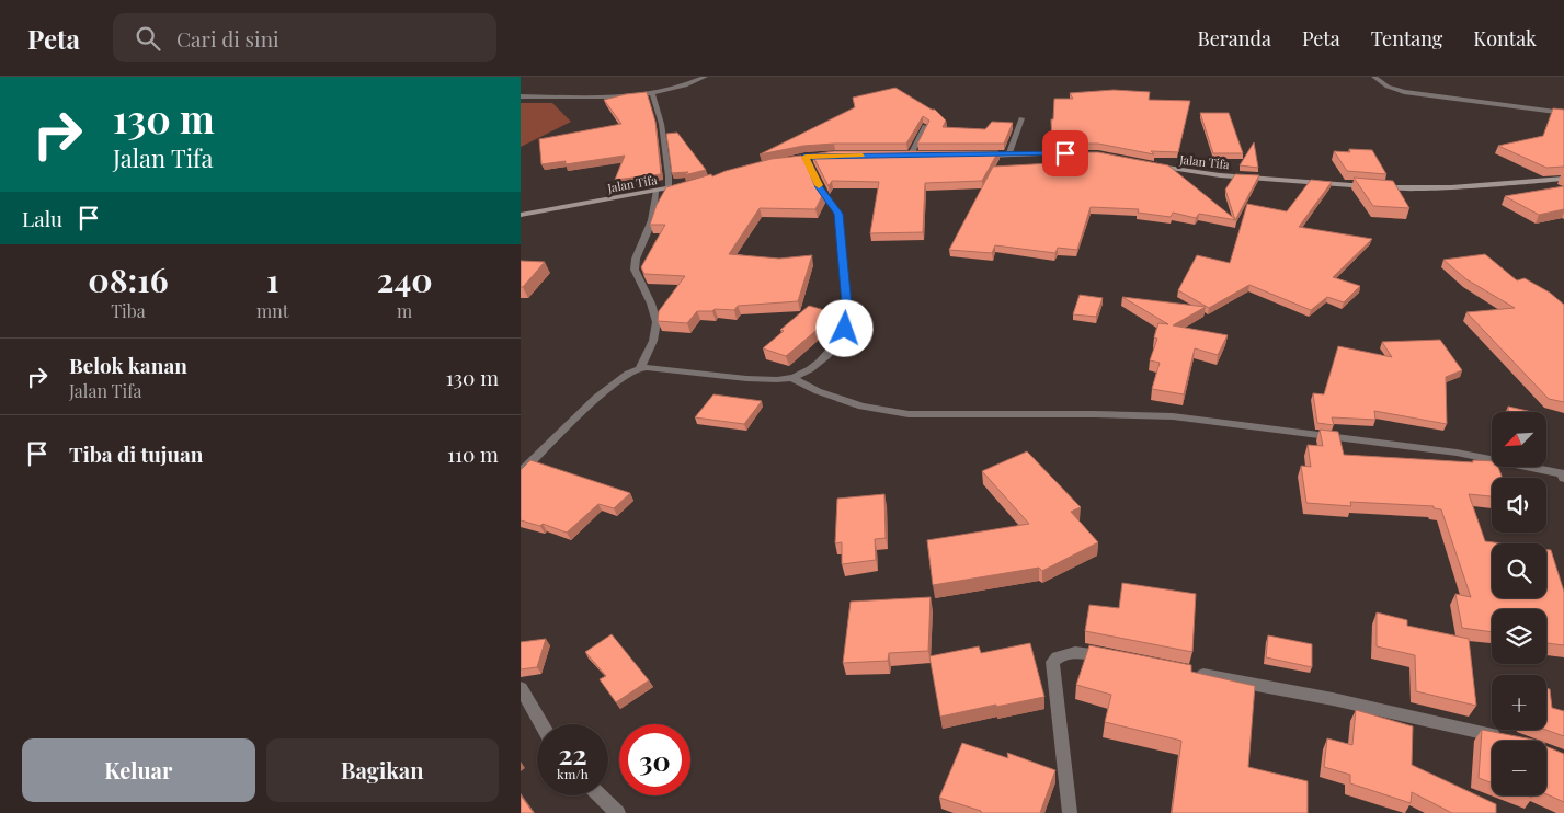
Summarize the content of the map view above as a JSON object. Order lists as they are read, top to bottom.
{
  "streets": {
    "street": ["Jalan Tifa"]
  },
  "north": "bottom left",
  "page": {
    "header": "Peta",
    "search": "Cari di sini",
    "nav": [
      "Beranda",
      "Peta",
      "Tentang",
      "Kontak"
    ],
    "turn": ["130 m", "Jalan Tifa"],
    "then": "Lalu",
    "eta": [
      "08:16",
      "Tiba",
      "1",
      "mnt",
      "240",
      "m"
    ],
    "list": [
      {
        "name": "Belok kanan",
        "note": "Jalan Tifa",
        "value": "130 m"
      },
      {
        "name": "Tiba di tujuan",
        "value": "110 m"
      }
    ],
    "map_buttons": ["+", "−"],
    "speed": "22 km/h",
    "limit": "30",
    "buttons": ["Keluar", "Bagikan"]
  }
}
